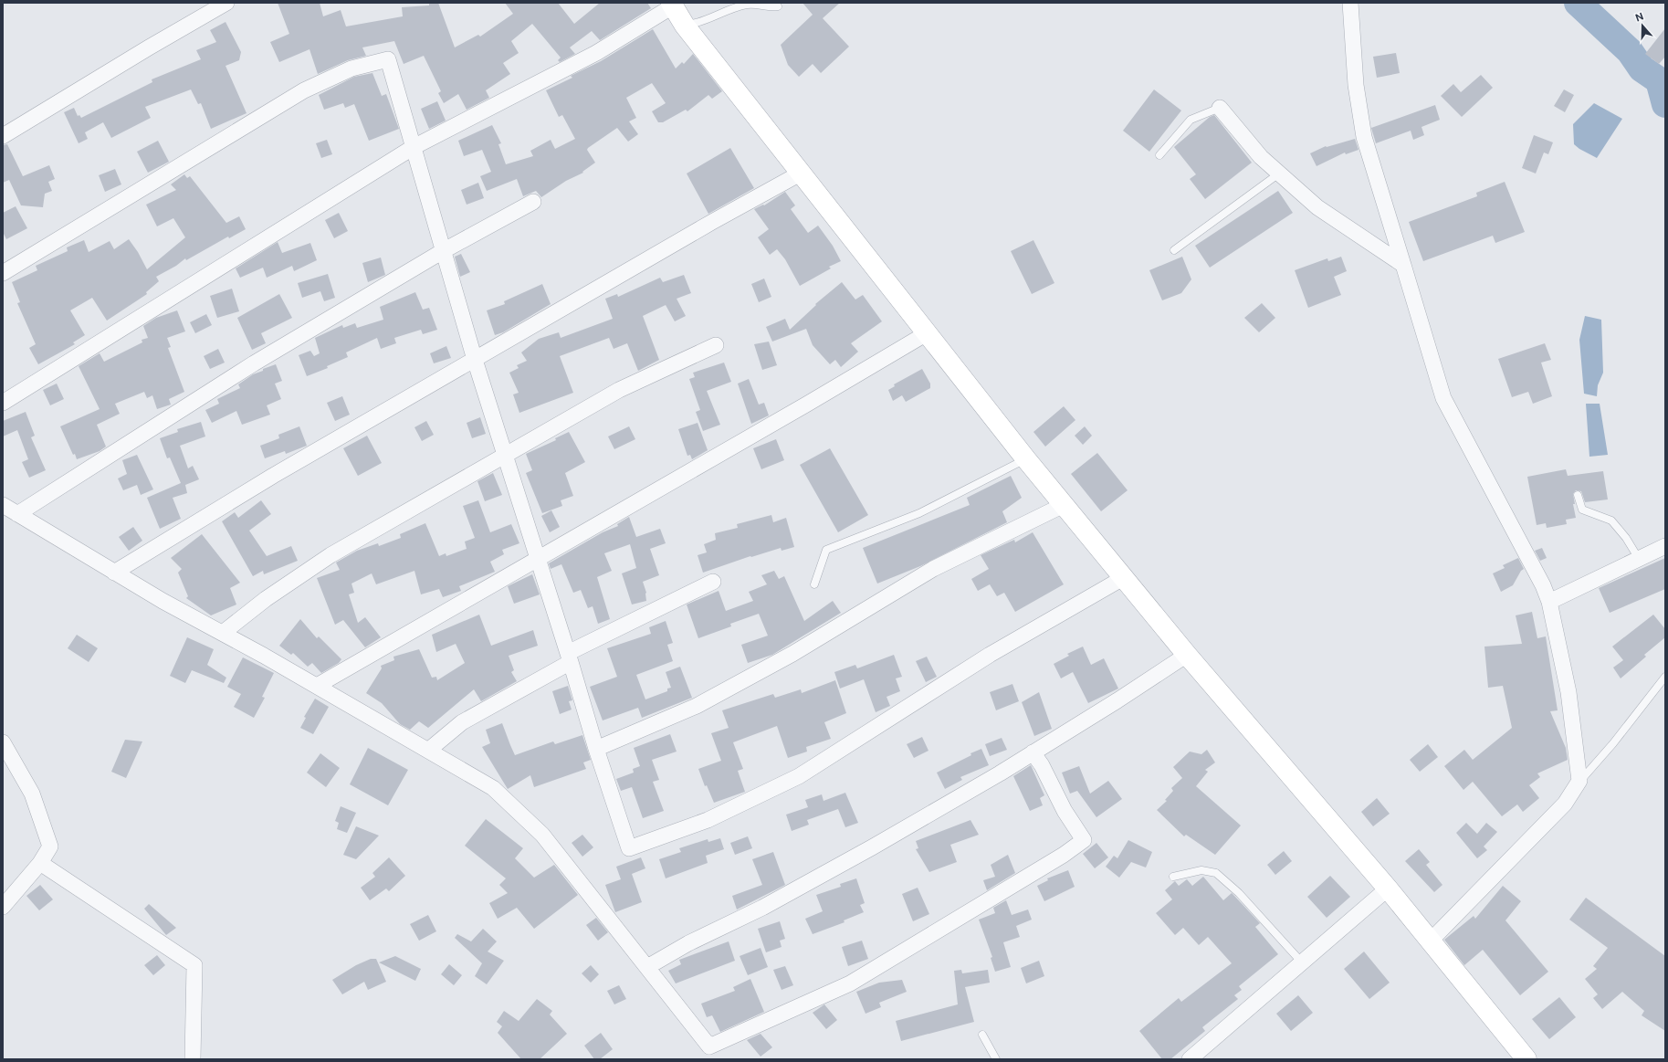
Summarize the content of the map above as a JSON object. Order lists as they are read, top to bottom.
{
  "north": "top"
}
